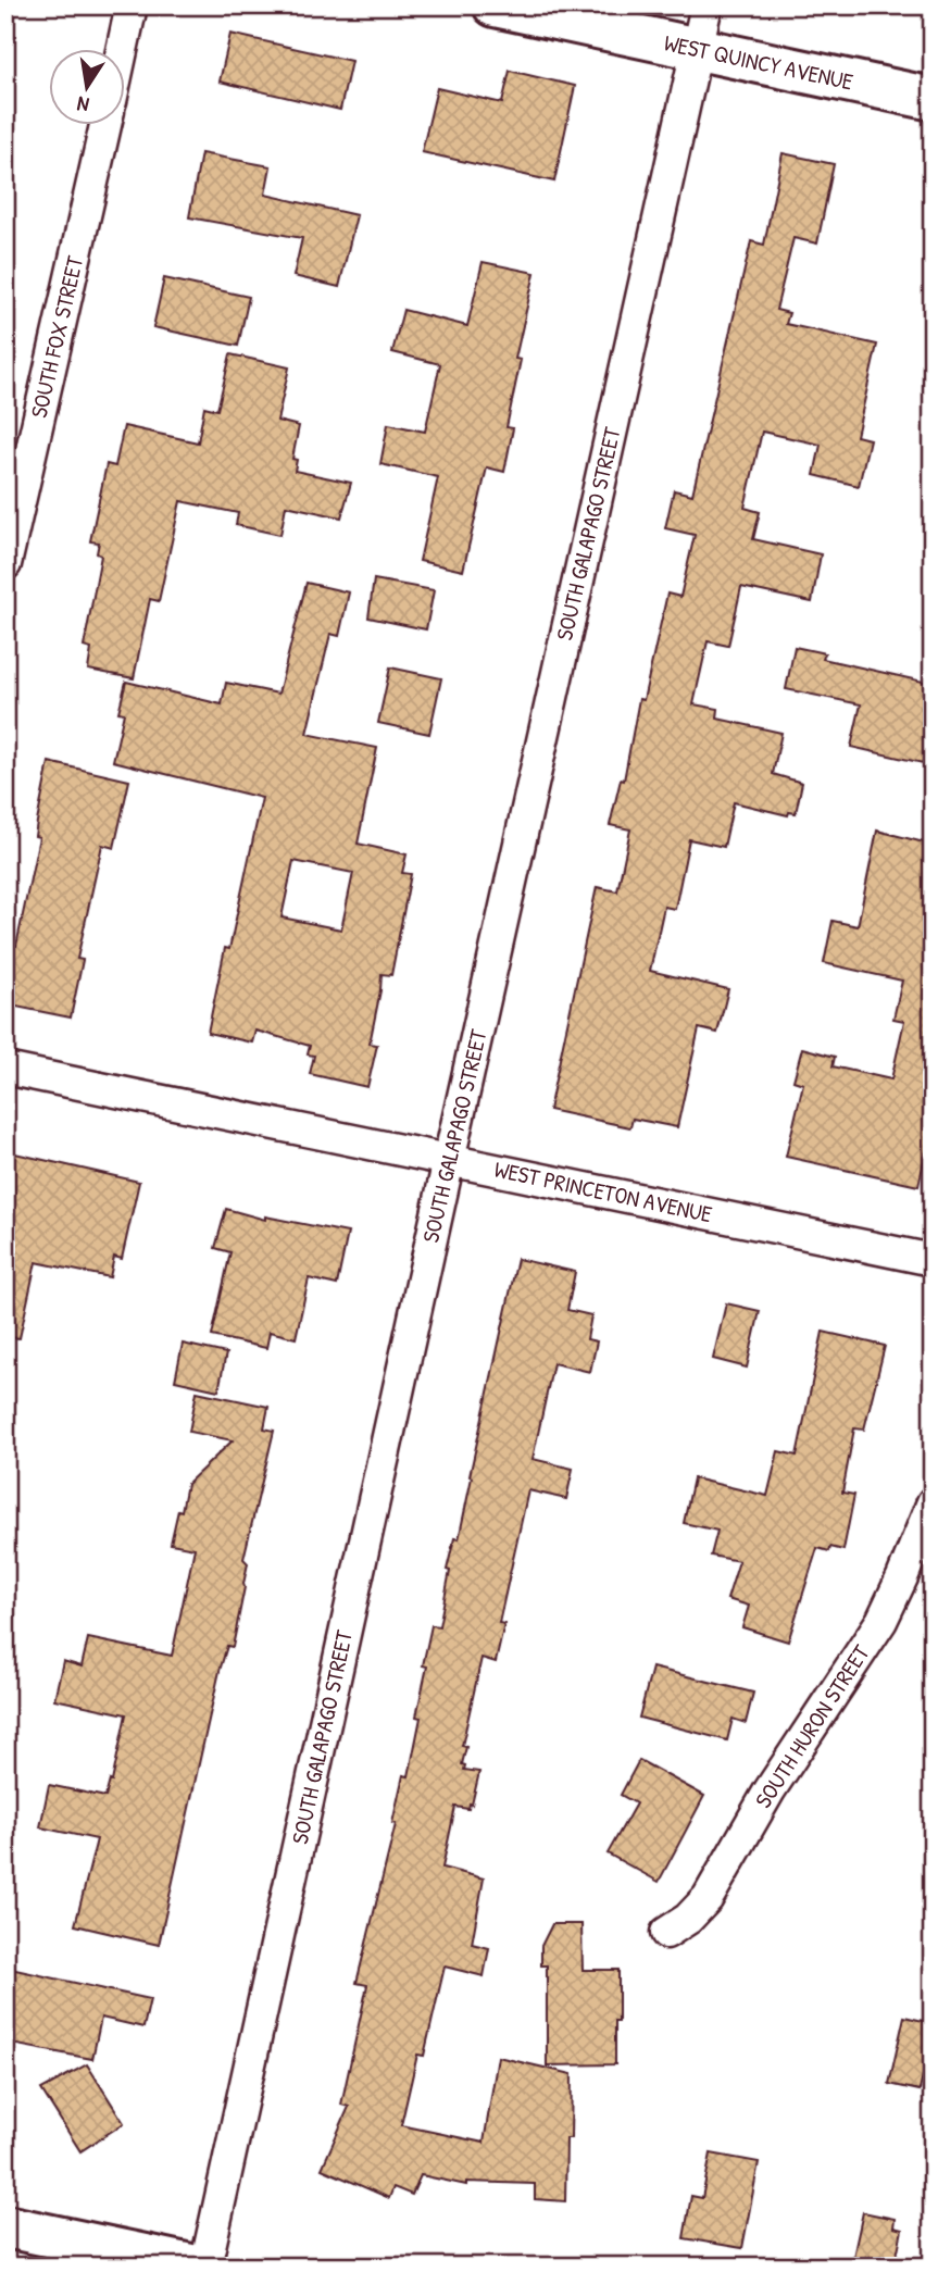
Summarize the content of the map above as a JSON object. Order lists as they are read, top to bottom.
{
  "streets": {
    "street": [
      "WEST QUINCY AVENUE",
      "SOUTH FOX STREET",
      "SOUTH GALAPAGO STREET",
      "WEST PRINCETON AVENUE",
      "SOUTH HURON STREET"
    ]
  },
  "crossings": [
    ["WEST QUINCY AVENUE", "SOUTH GALAPAGO STREET"],
    ["SOUTH GALAPAGO STREET", "WEST PRINCETON AVENUE"]
  ],
  "north": "bottom"
}
